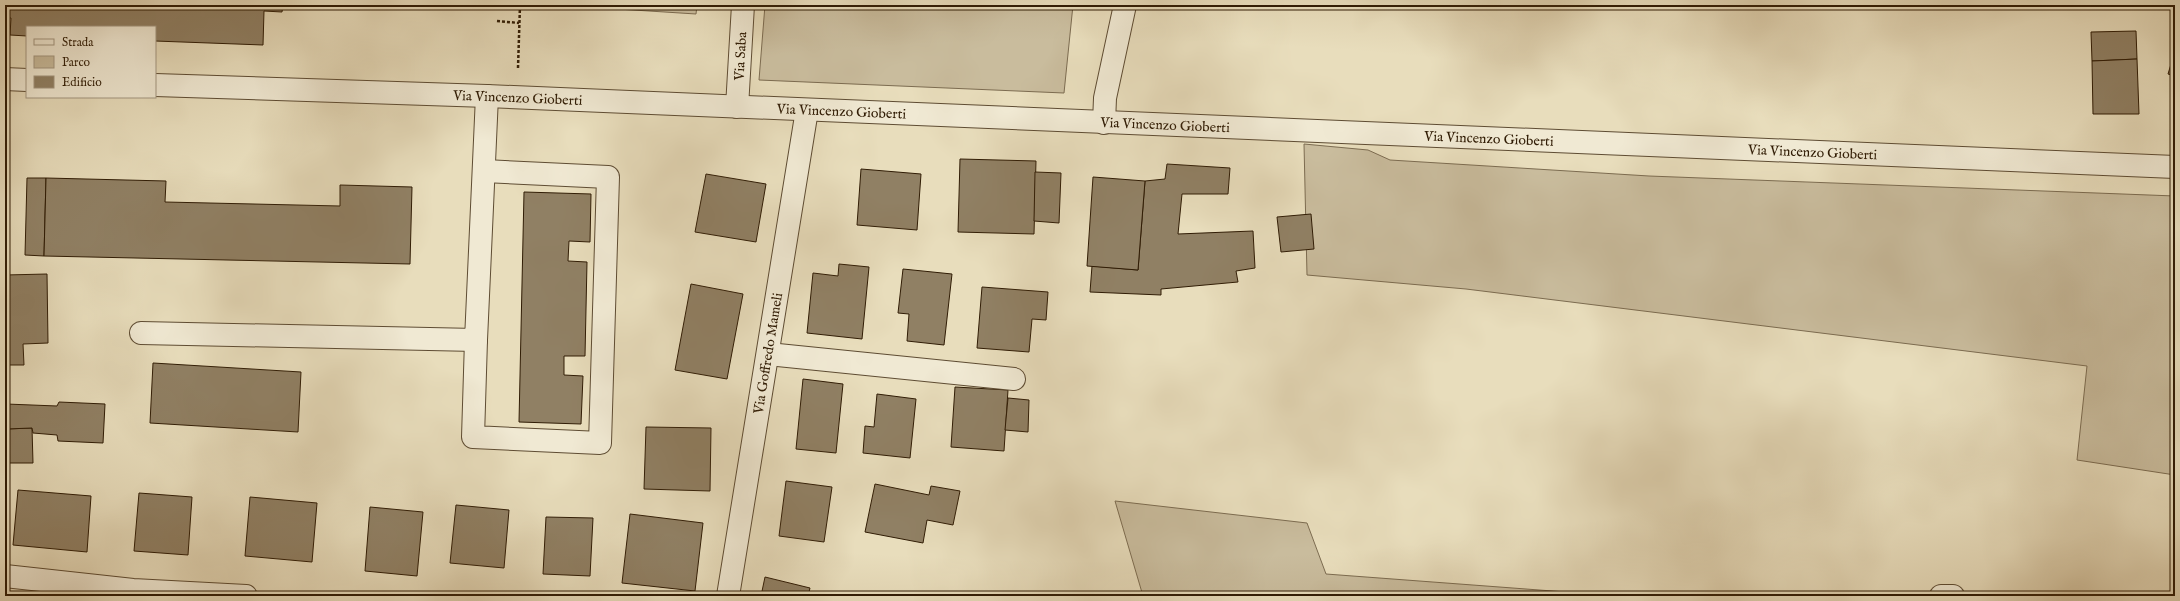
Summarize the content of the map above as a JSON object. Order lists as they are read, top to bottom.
{
  "streets": {
    "street": ["Via Saba", "Via Vincenzo Gioberti", "Via Goffredo Mameli"]
  },
  "crossings": [
    ["Via Saba", "Via Vincenzo Gioberti"],
    ["Via Vincenzo Gioberti", "Via Goffredo Mameli"]
  ],
  "legend": ["Strada", "Parco", "Edificio"]
}
